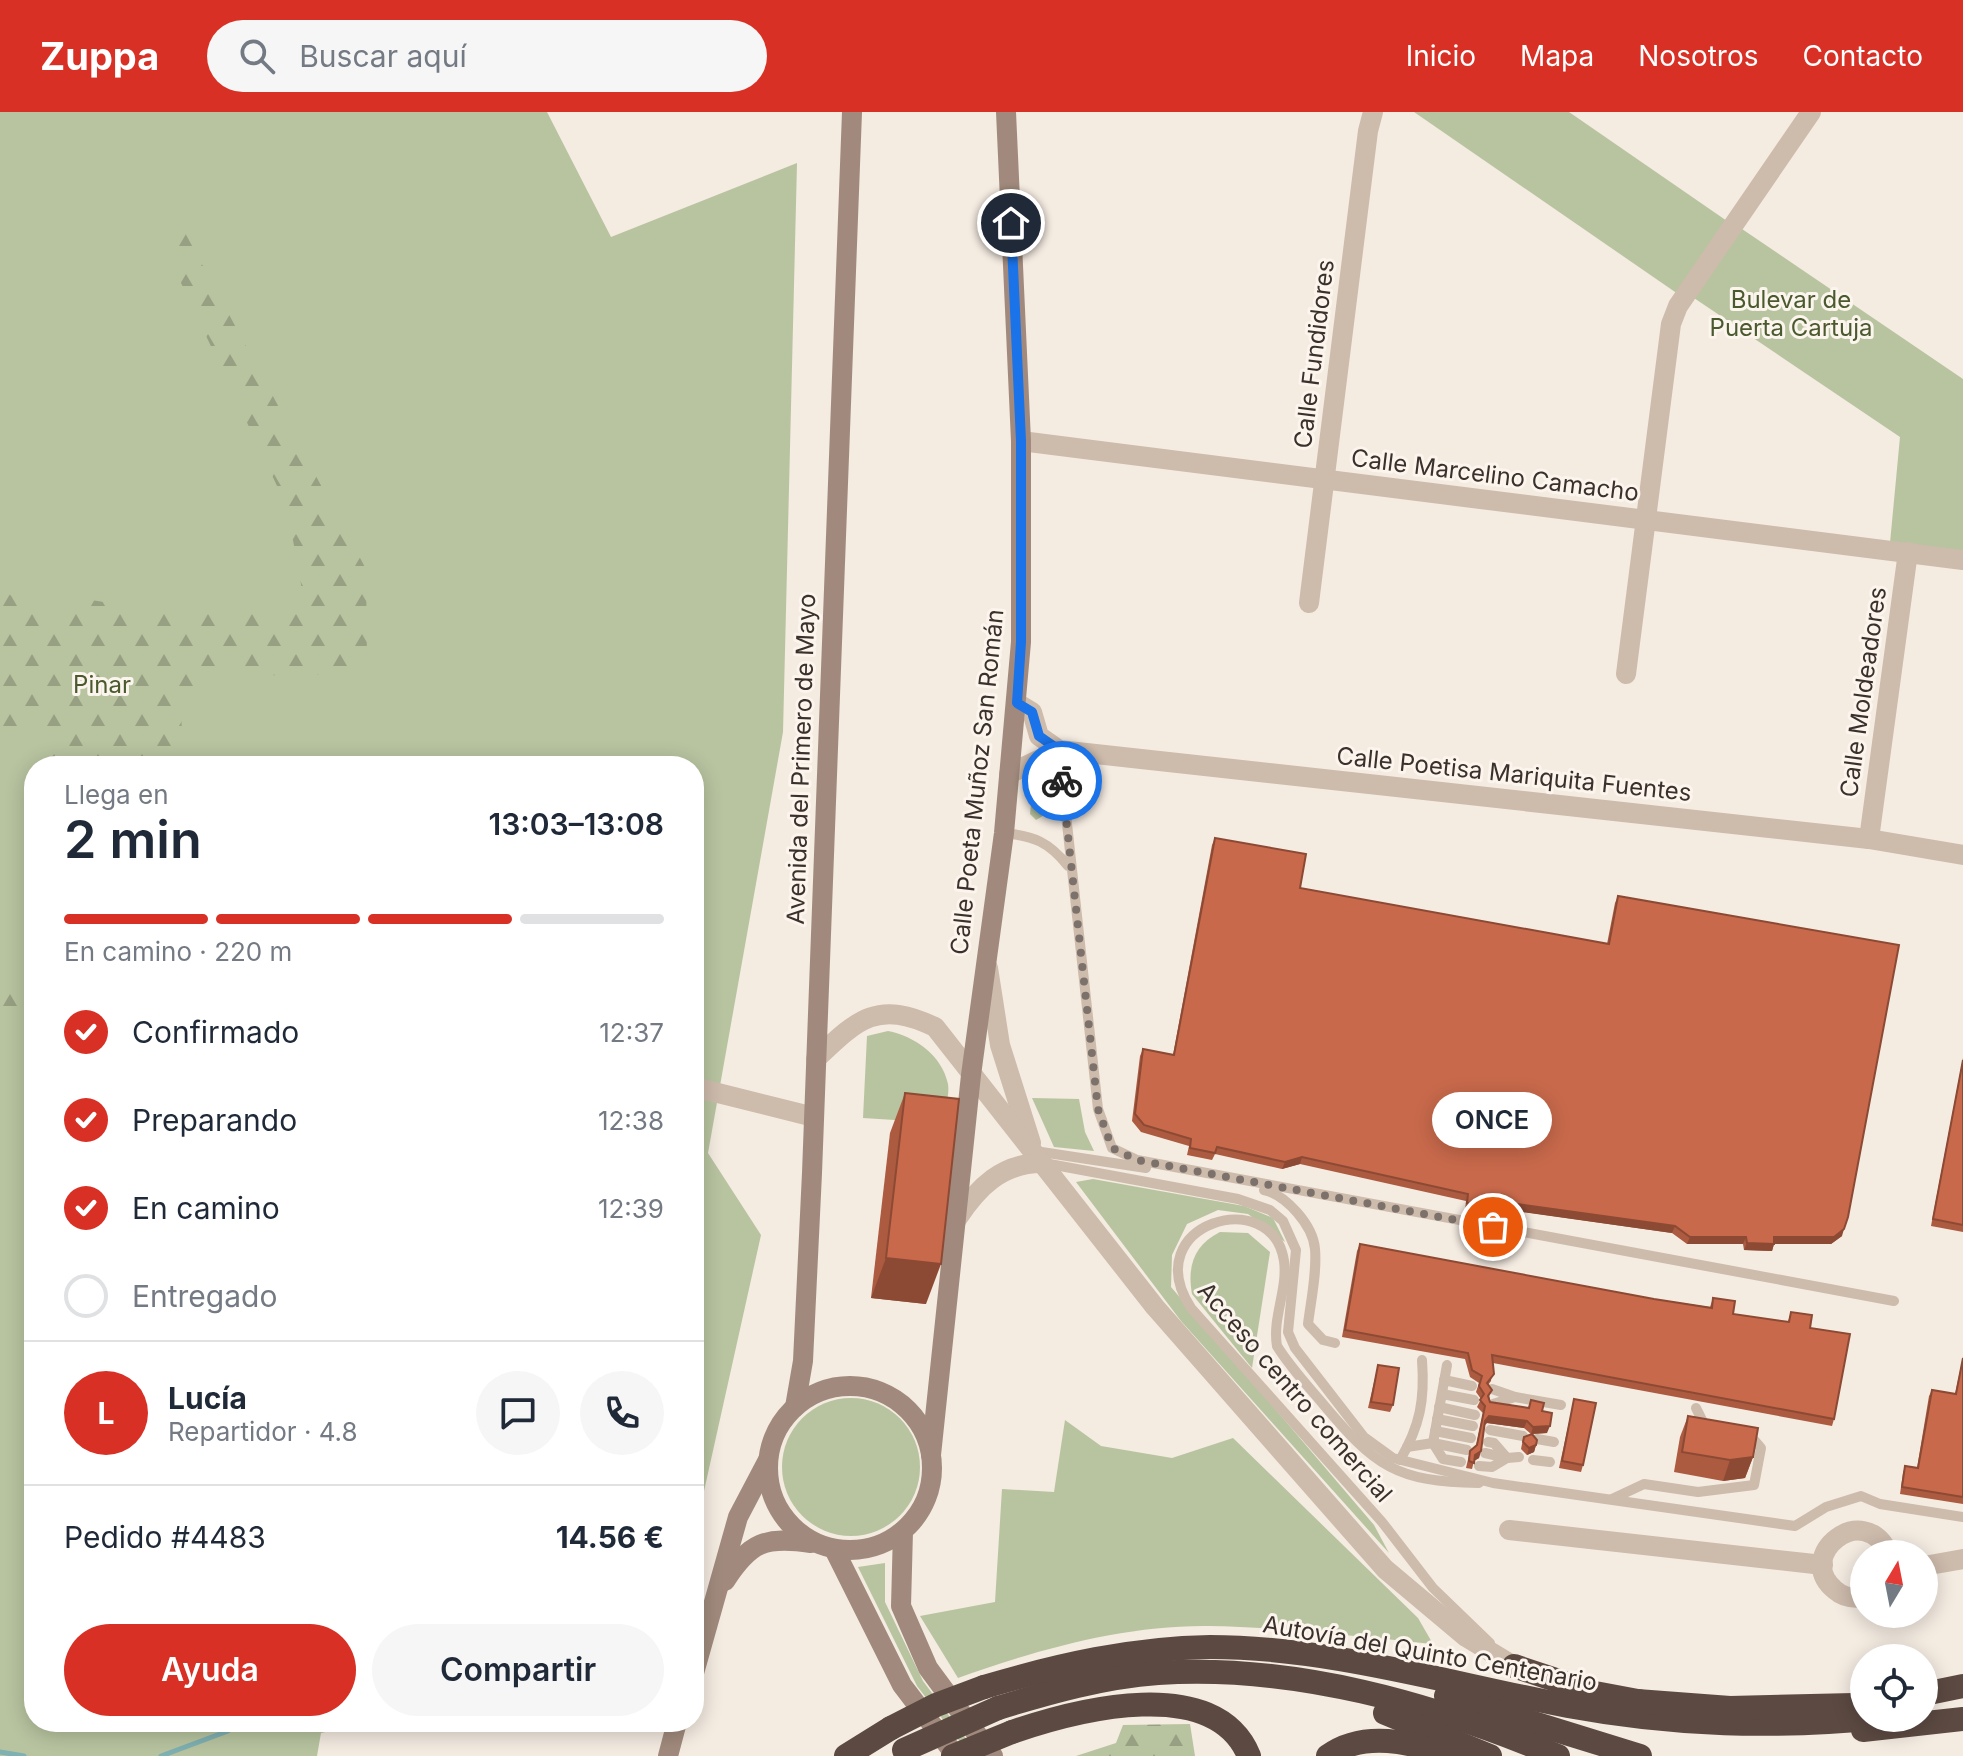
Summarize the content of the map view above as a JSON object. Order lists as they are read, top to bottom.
{
  "streets": {
    "highway": ["Autovía del Quinto Centenario"],
    "main road": ["Avenida del Primero de Mayo", "Calle Poeta Muñoz San Román"],
    "street": [
      "Calle Fundidores",
      "Calle Marcelino Camacho",
      "Calle Moldeadores",
      "Calle Poetisa Mariquita Fuentes"
    ],
    "lane": ["Acceso centro comercial"]
  },
  "crossings": [
    ["Calle Fundidores", "Calle Marcelino Camacho"],
    ["Calle Marcelino Camacho", "Calle Moldeadores"],
    ["Calle Marcelino Camacho", "Calle Poeta Muñoz San Román"],
    ["Calle Moldeadores", "Calle Poetisa Mariquita Fuentes"],
    ["Avenida del Primero de Mayo", "Calle Poeta Muñoz San Román"]
  ],
  "parks": ["Bulevar de Puerta Cartuja", "Pinar"],
  "places": ["ONCE"],
  "north": "top",
  "page": {
    "header": "Zuppa",
    "search": "Buscar aquí",
    "nav": [
      "Inicio",
      "Mapa",
      "Nosotros",
      "Contacto"
    ],
    "heading": ["2 min", "Llega en", "13:03–13:08"],
    "panel": [
      "Lucía",
      "Repartidor · 4.8",
      "Pedido #4483",
      "14.56 €"
    ],
    "bar": "En camino · 220 m",
    "list": [
      ["Confirmado", "12:37"],
      ["Preparando", "12:38"],
      ["En camino", "12:39"],
      "Entregado"
    ],
    "bubble": "ONCE",
    "round": "L",
    "buttons": ["Ayuda", "Compartir"]
  }
}
